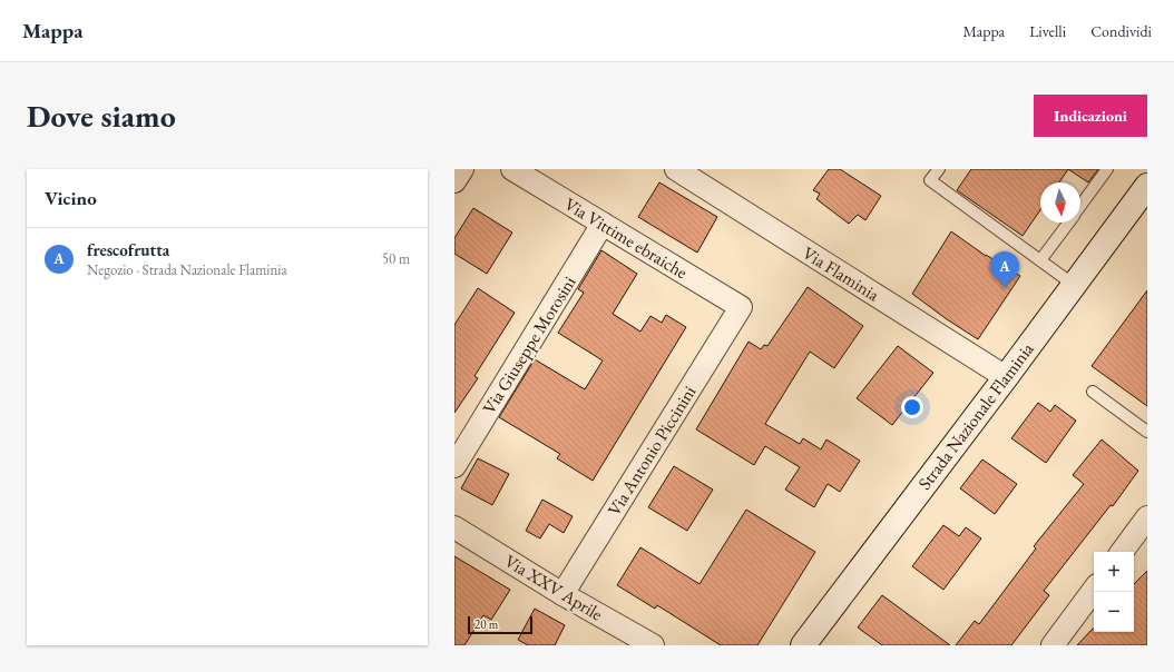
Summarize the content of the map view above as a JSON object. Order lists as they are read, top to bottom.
{
  "streets": {
    "main road": ["Strada Nazionale Flaminia"],
    "street": [
      "Via Vittime ebraiche",
      "Via Flaminia",
      "Via Giuseppe Morosini",
      "Via Antonio Piccinini",
      "Via XXV Aprile"
    ]
  },
  "crossings": [
    ["Via Vittime ebraiche", "Via Giuseppe Morosini"],
    ["Via Vittime ebraiche", "Via Antonio Piccinini"],
    ["Via Flaminia", "Strada Nazionale Flaminia"],
    ["Via Antonio Piccinini", "Via XXV Aprile"]
  ],
  "scale_bar": "20 m",
  "north": "bottom",
  "page": {
    "header": "Mappa",
    "nav": ["Mappa", "Livelli", "Condividi"],
    "buttons": "Indicazioni",
    "title": "Dove siamo",
    "heading": "Vicino",
    "list": [
      {
        "mark": "A",
        "name": "frescofrutta",
        "note": "Negozio · Strada Nazionale Flaminia",
        "value": "50 m"
      }
    ],
    "pins": "A",
    "map_buttons": ["+", "−"],
    "scale": "20 m"
  }
}
